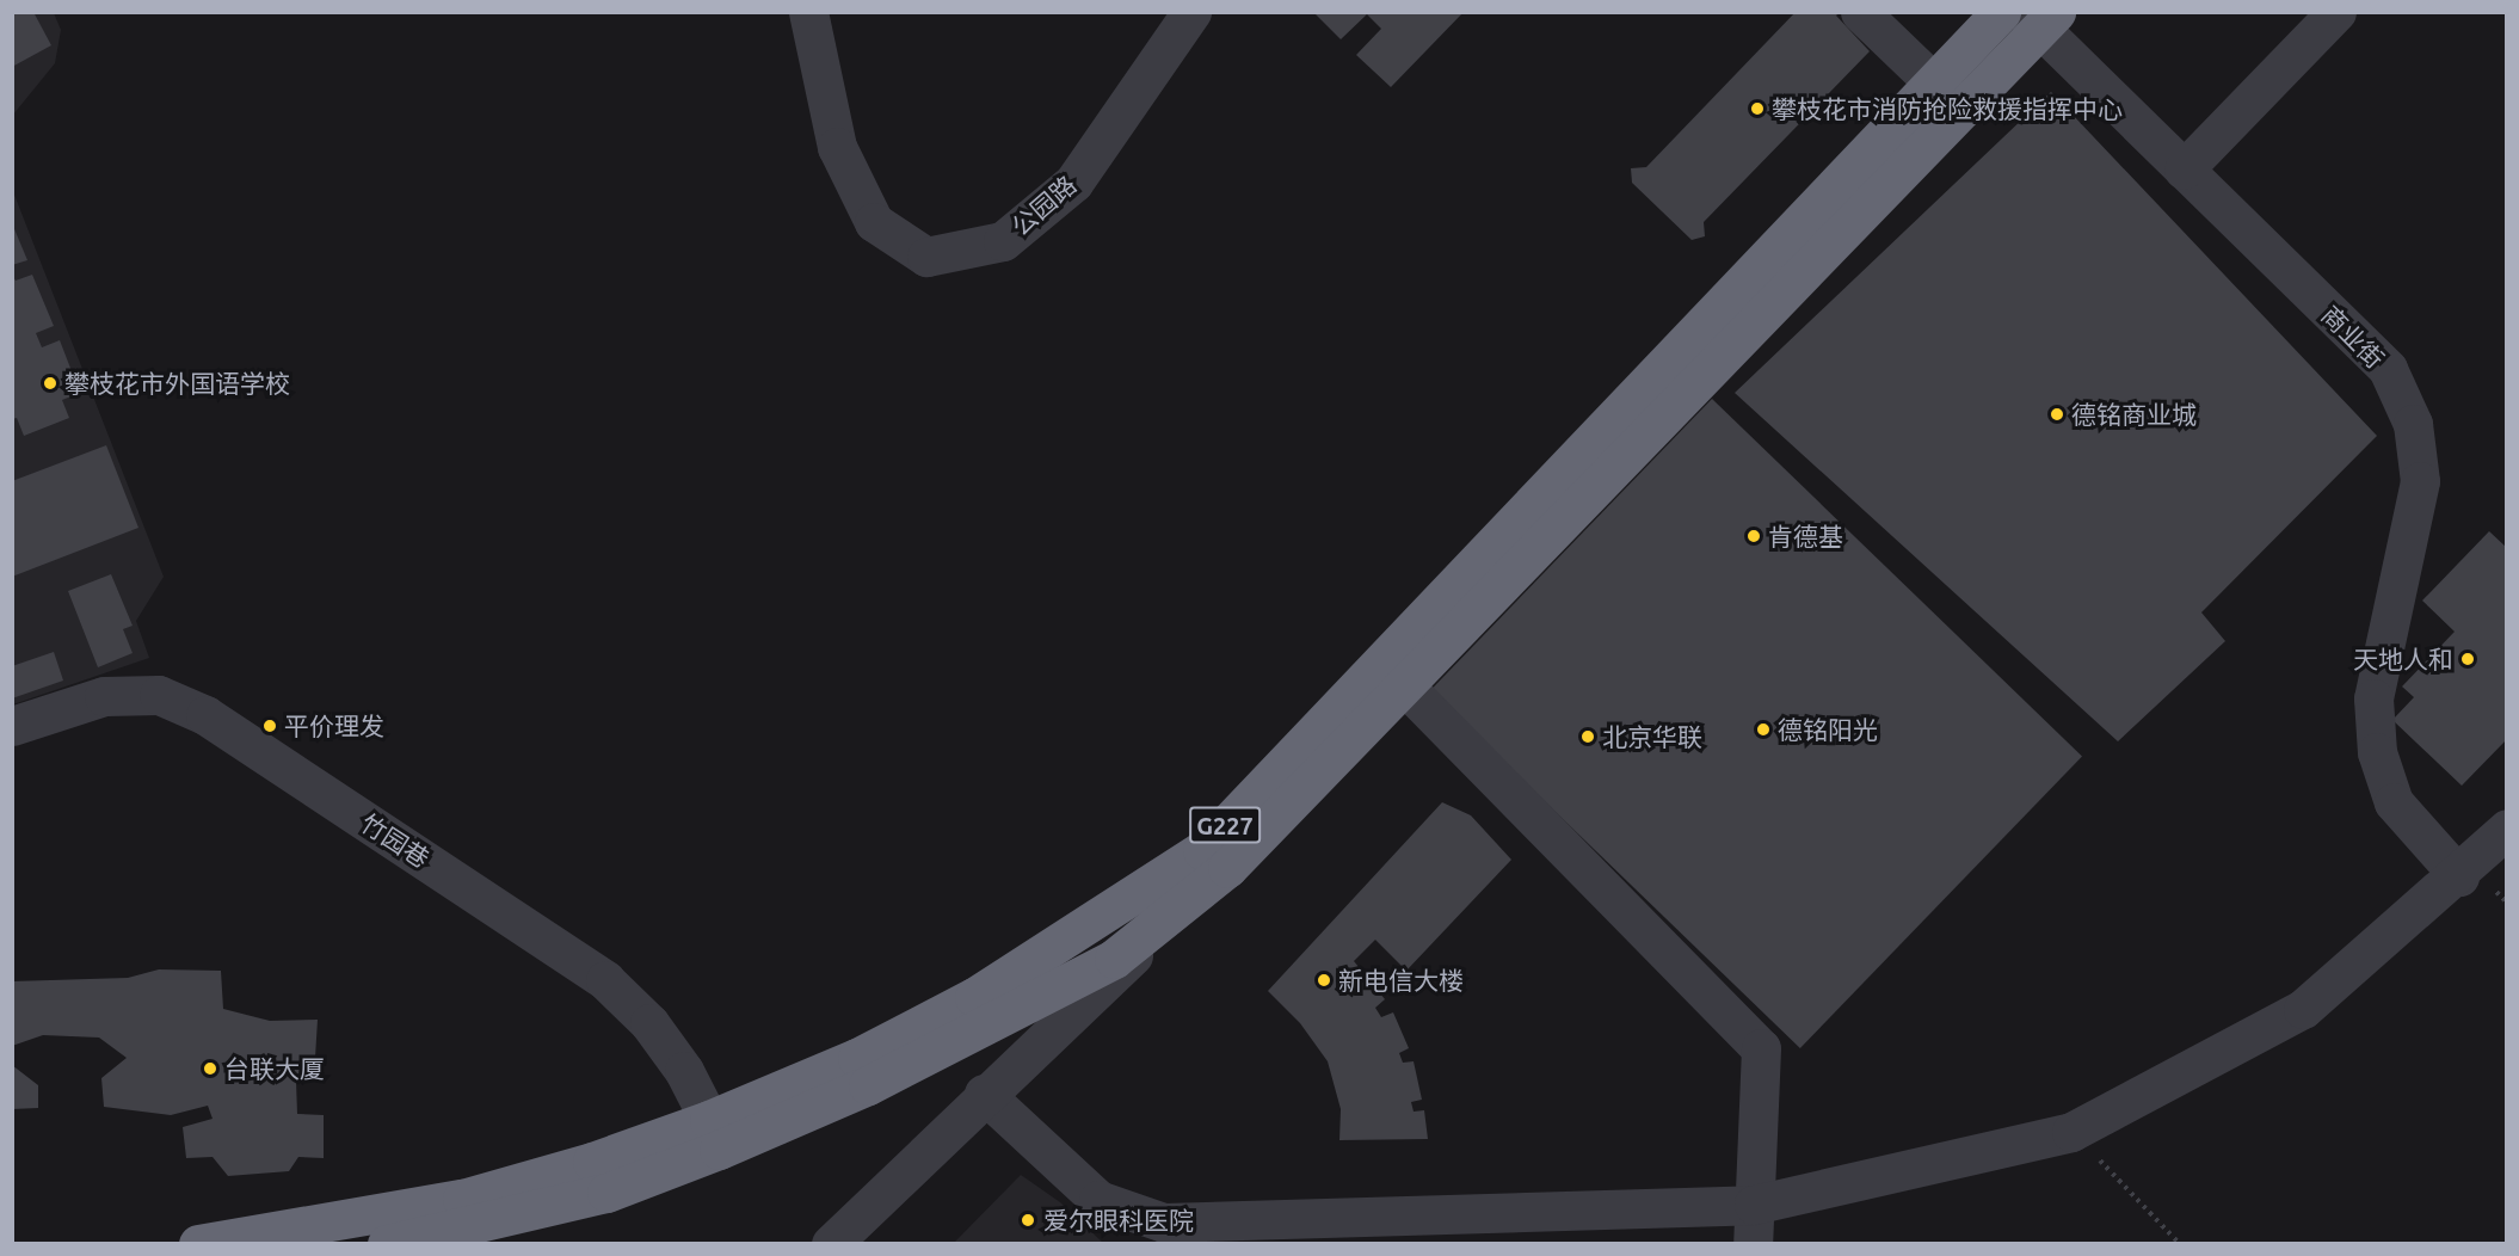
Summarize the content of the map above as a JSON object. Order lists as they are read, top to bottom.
{
  "streets": {
    "highway": ["G227"],
    "street": ["公园路", "商业街", "竹园巷"]
  },
  "crossings": [
    ["商业街", "G227"],
    ["G227", "竹园巷"]
  ],
  "places": [
    "攀枝花市消防抢险救援指挥中心",
    "攀枝花市外国语学校",
    "德铭商业城",
    "肯德基",
    "天地人和",
    "平价理发",
    "德铭阳光",
    "北京华联",
    "新电信大楼",
    "台联大厦",
    "爱尔眼科医院"
  ]
}
